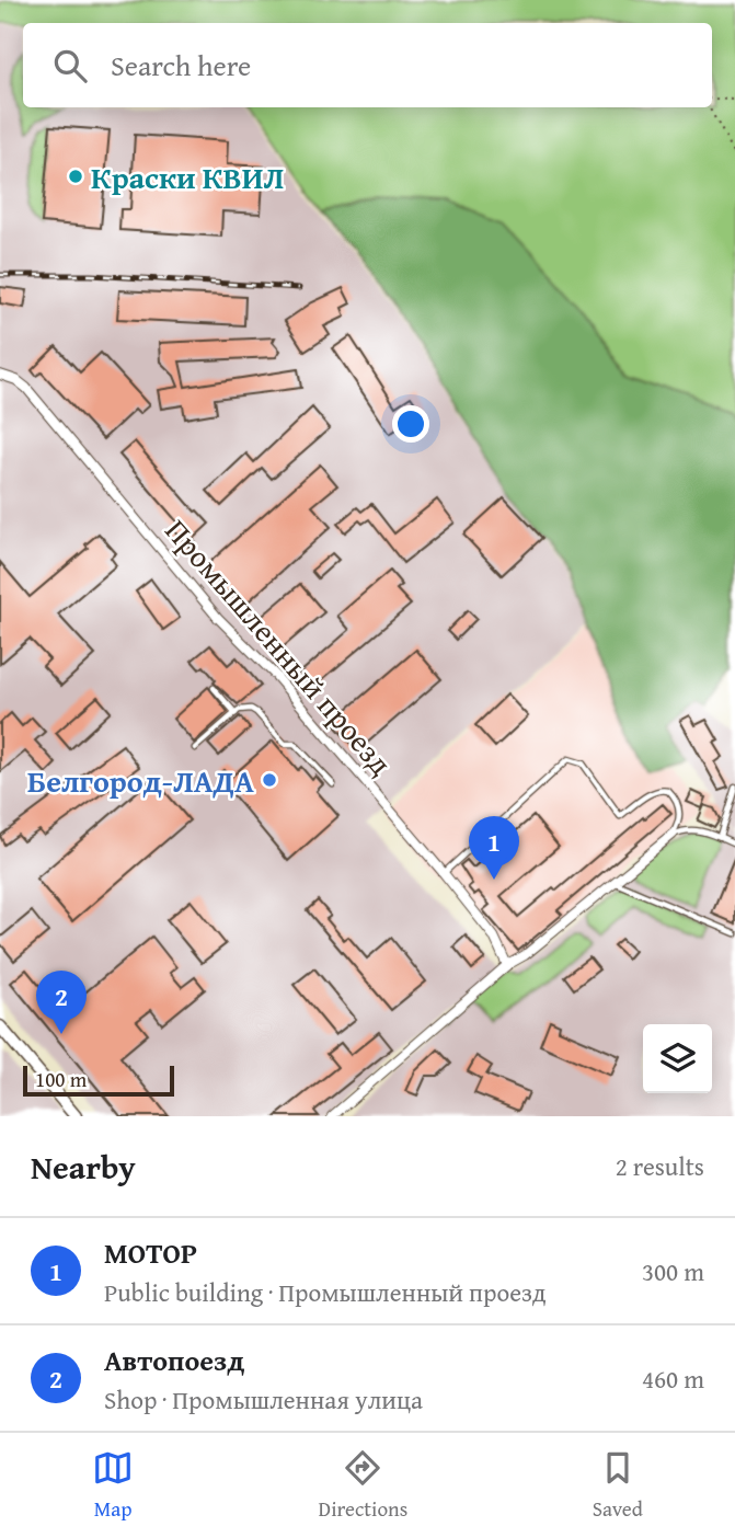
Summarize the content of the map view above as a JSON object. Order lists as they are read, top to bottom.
{
  "streets": {
    "street": ["Промышленный проезд"]
  },
  "places": ["Краски КВИЛ", "Белгород-ЛАДА"],
  "scale_bar": "100 m",
  "page": {
    "search": "Search here",
    "pins": ["1", "2"],
    "scale": "100 m",
    "heading": ["Nearby", "2 results"],
    "list": [
      {
        "mark": "1",
        "name": "МОТОР",
        "note": "Public building · Промышленный проезд",
        "value": "300 m"
      },
      {
        "mark": "2",
        "name": "Автопоезд",
        "note": "Shop · Промышленная улица",
        "value": "460 m"
      }
    ],
    "nav": ["Map", "Directions", "Saved"]
  }
}
